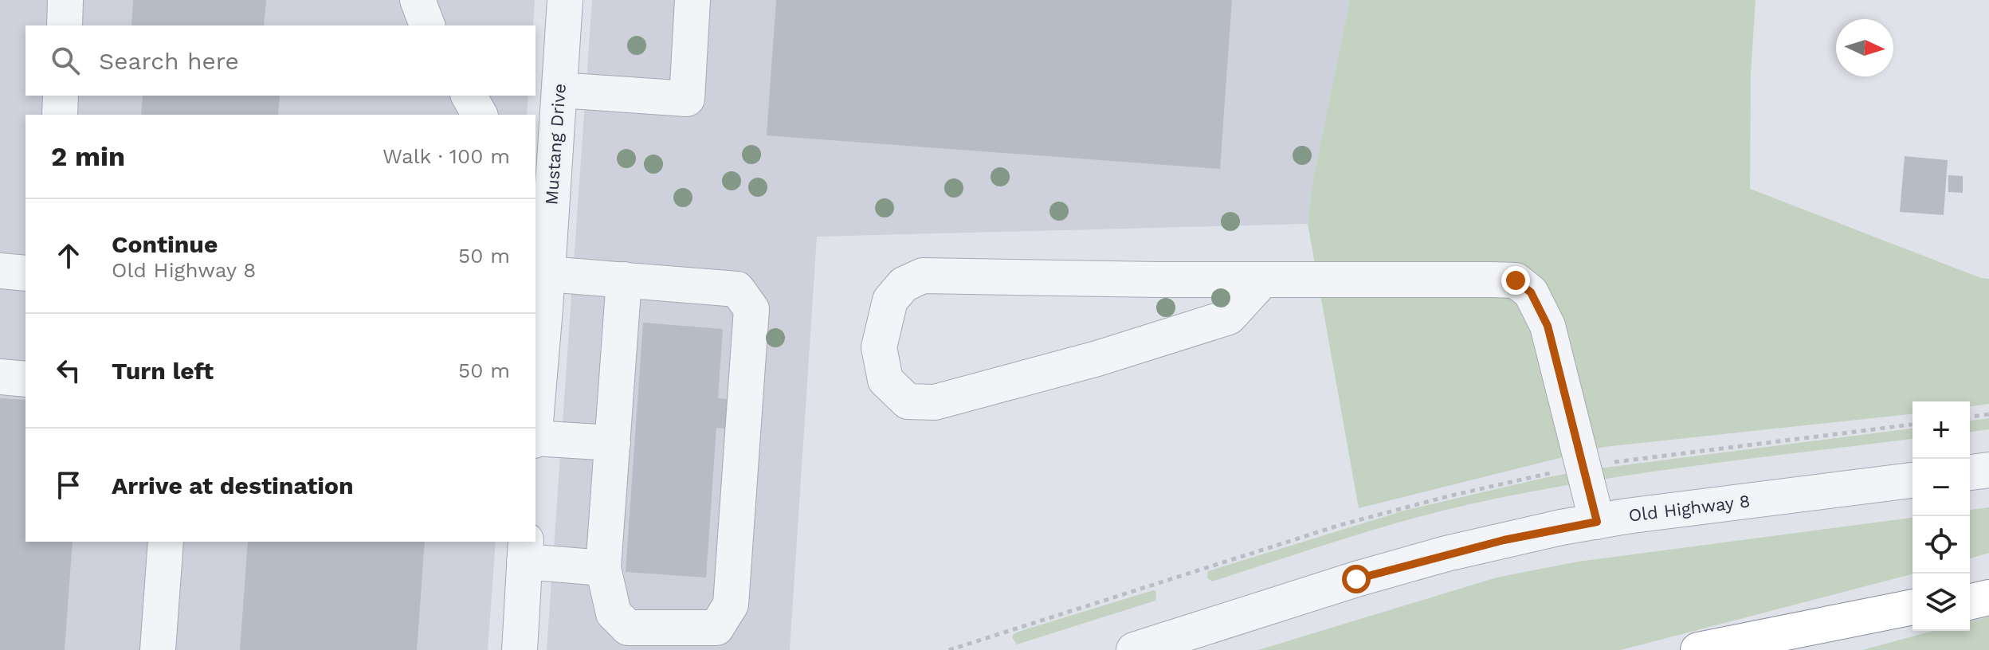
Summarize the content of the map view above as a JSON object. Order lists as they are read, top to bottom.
{
  "streets": {
    "street": ["Mustang Drive", "Old Highway 8"]
  },
  "north": "right",
  "page": {
    "search": "Search here",
    "heading": ["2 min", "Walk · 100 m"],
    "list": [
      ["Continue", "Old Highway 8", "50 m"],
      ["Turn left", "50 m"],
      "Arrive at destination"
    ],
    "map_buttons": ["+", "−"]
  }
}
